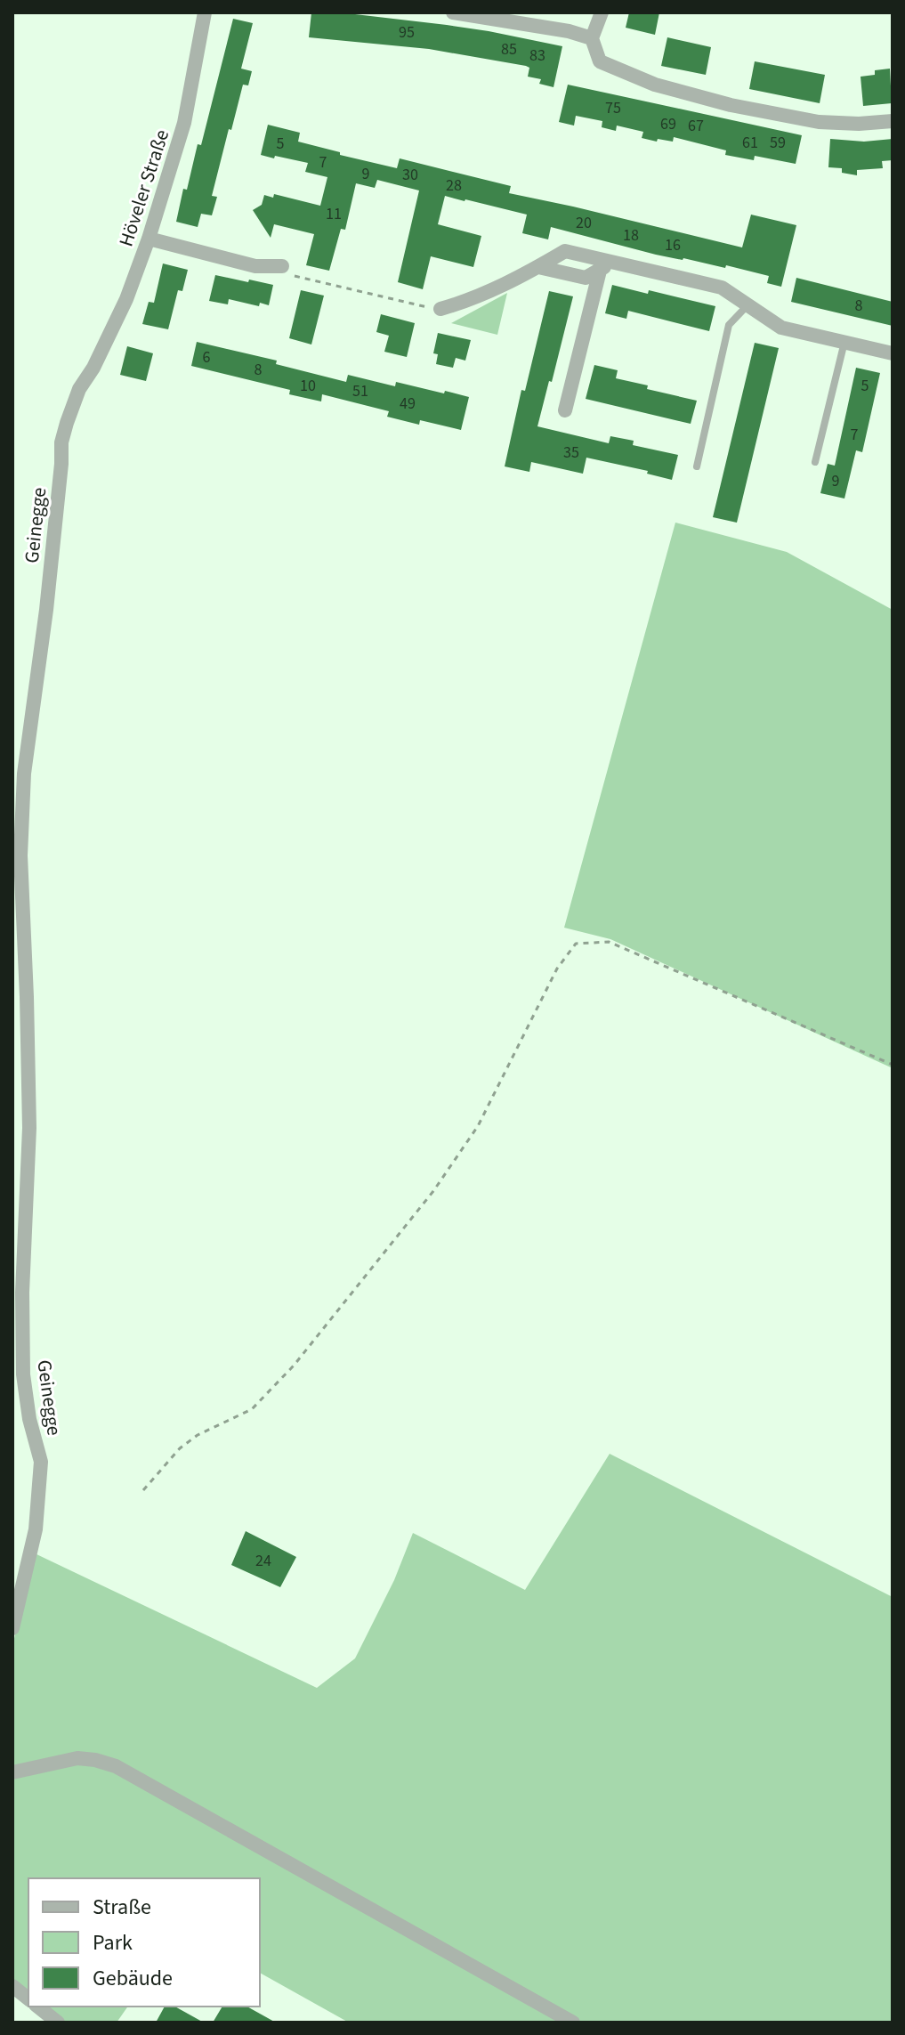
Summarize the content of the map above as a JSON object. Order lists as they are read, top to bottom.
{
  "streets": {
    "street": ["Höveler Straße", "Geinegge"]
  },
  "crossings": [
    ["Höveler Straße", "Geinegge"]
  ],
  "house_numbers": [
    "95",
    "85",
    "83",
    "75",
    "69",
    "67",
    "61",
    "59",
    "5",
    "7",
    "9",
    "30",
    "28",
    "11",
    "20",
    "18",
    "16",
    "8",
    "6",
    "8",
    "10",
    "5",
    "51",
    "49",
    "7",
    "35",
    "9",
    "24"
  ],
  "legend": ["Straße", "Park", "Gebäude"]
}
